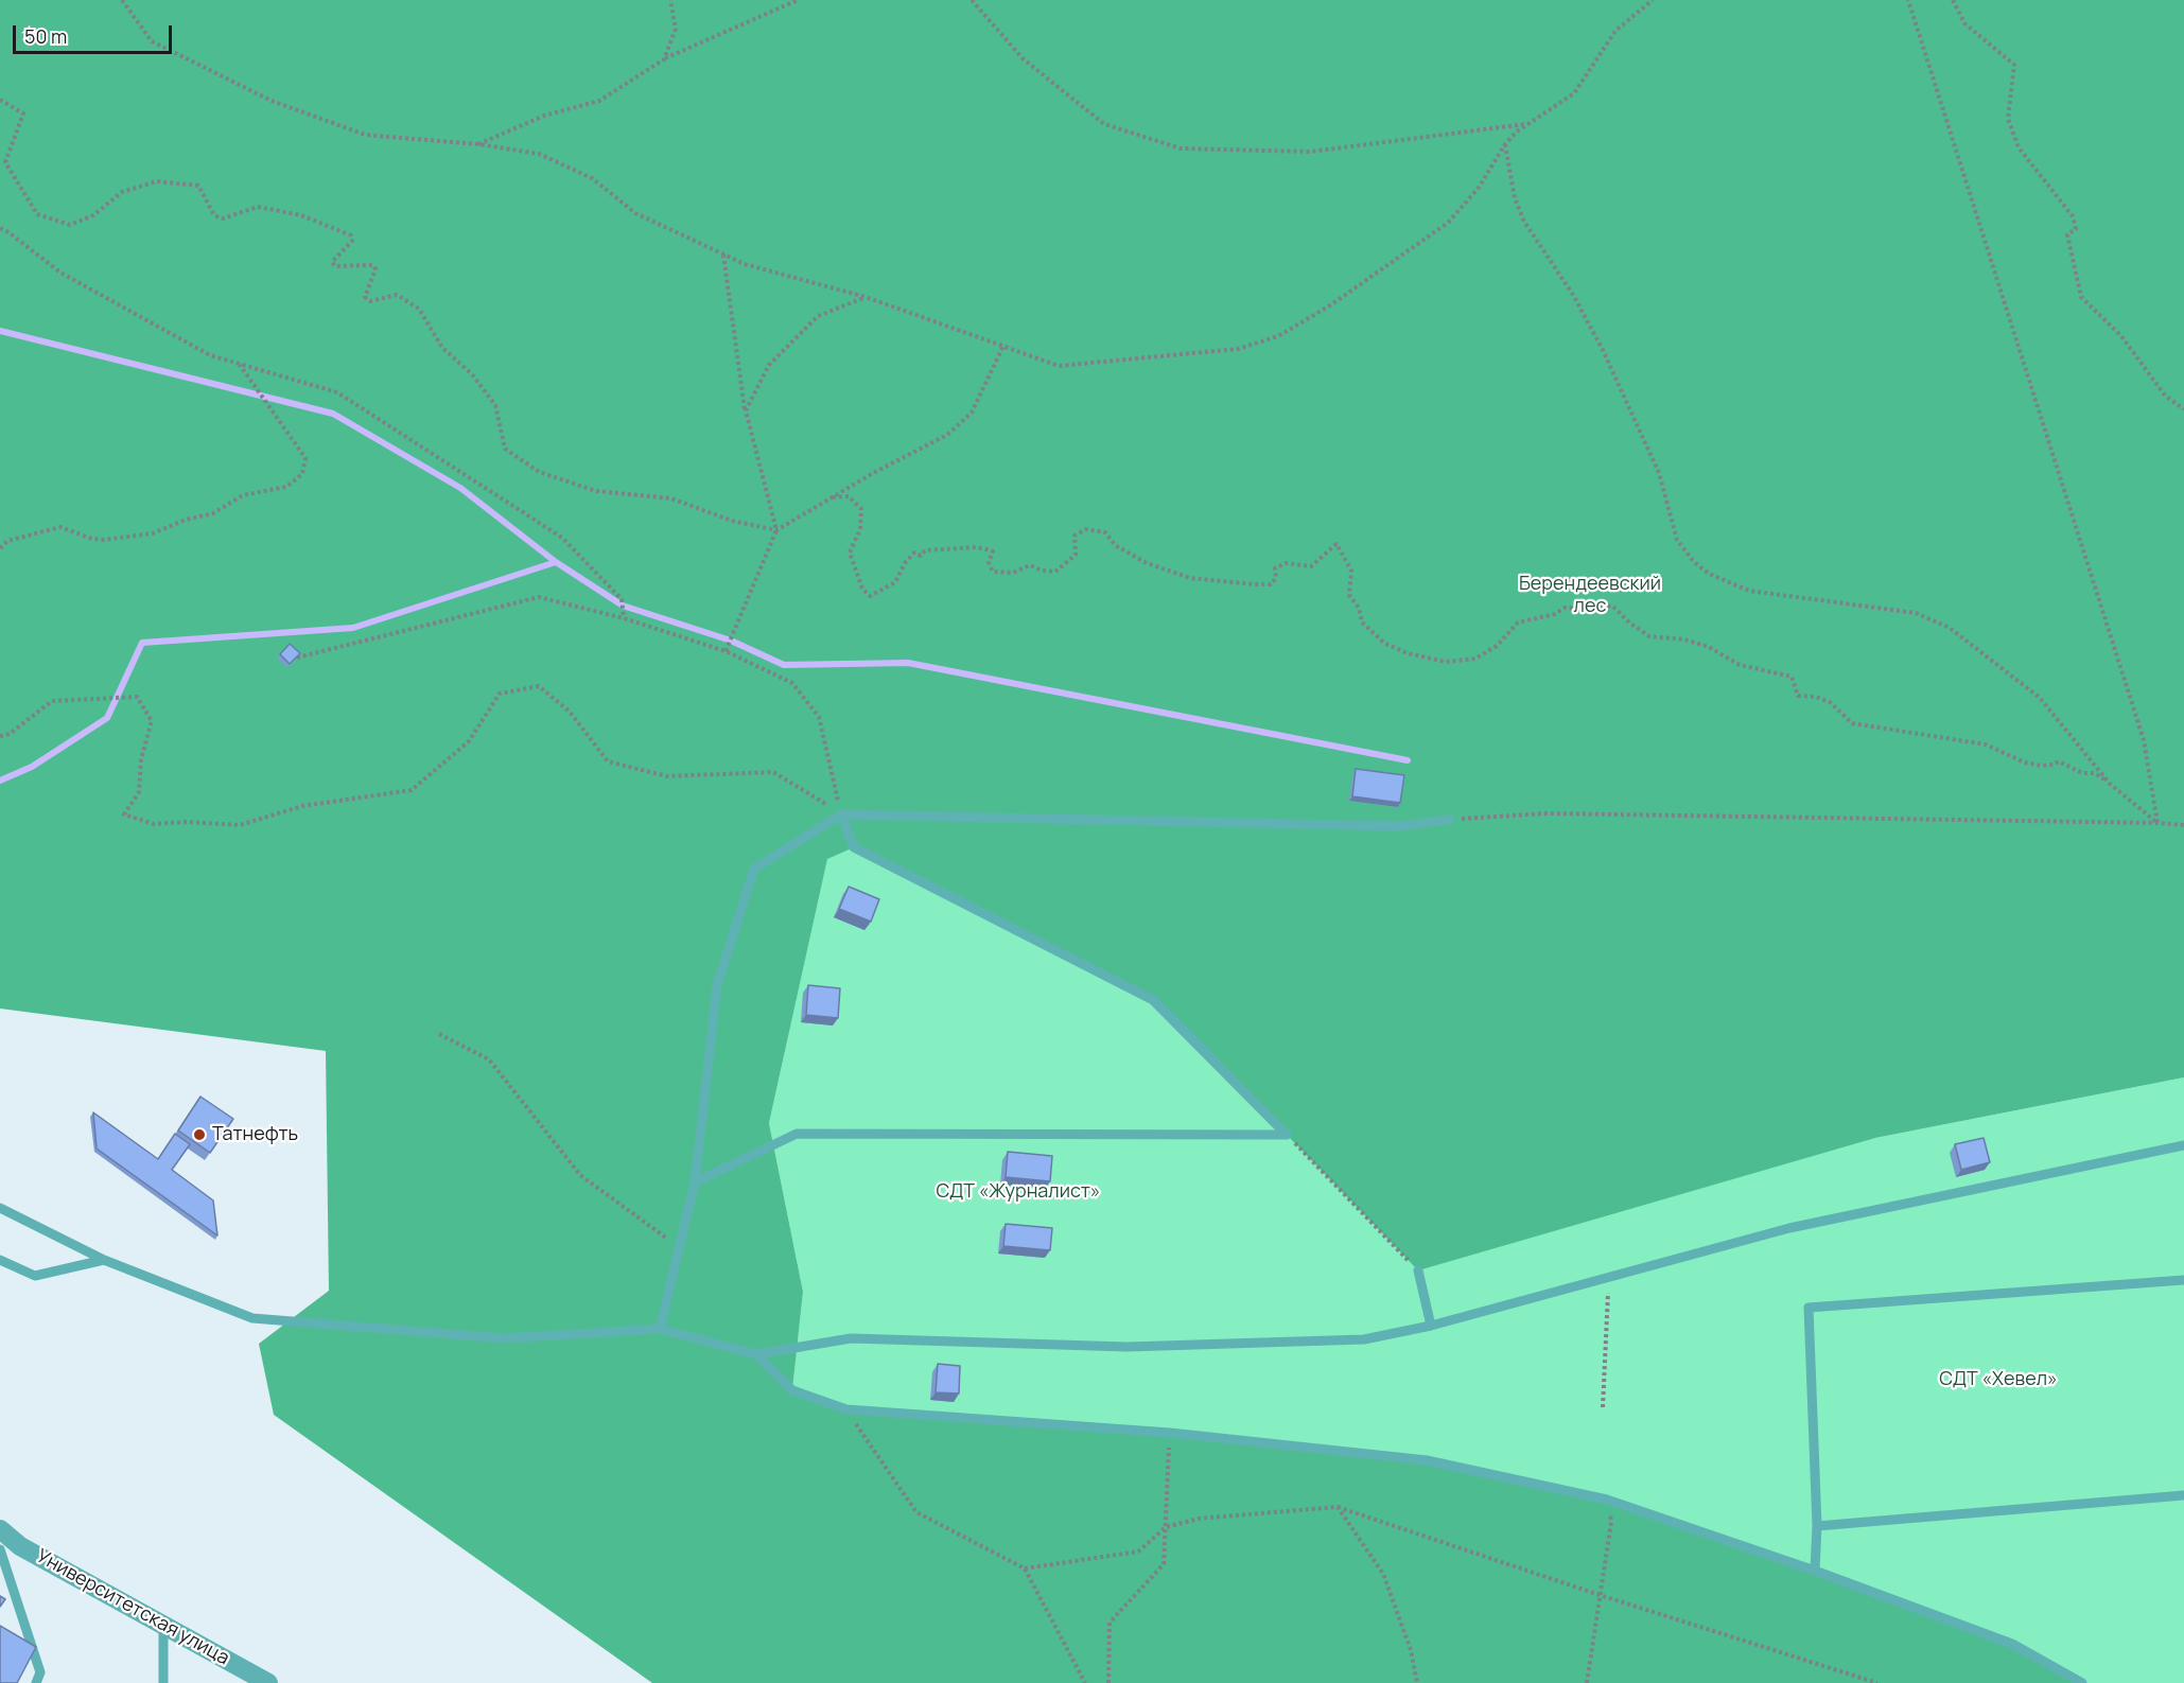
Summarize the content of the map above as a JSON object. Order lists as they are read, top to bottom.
{
  "streets": {
    "street": ["Университетская улица"]
  },
  "parks": ["Берендеевский лес", "СДТ «Журналист»", "СДТ «Хевел»"],
  "places": ["Татнефть"],
  "scale_bar": "50 m"
}
